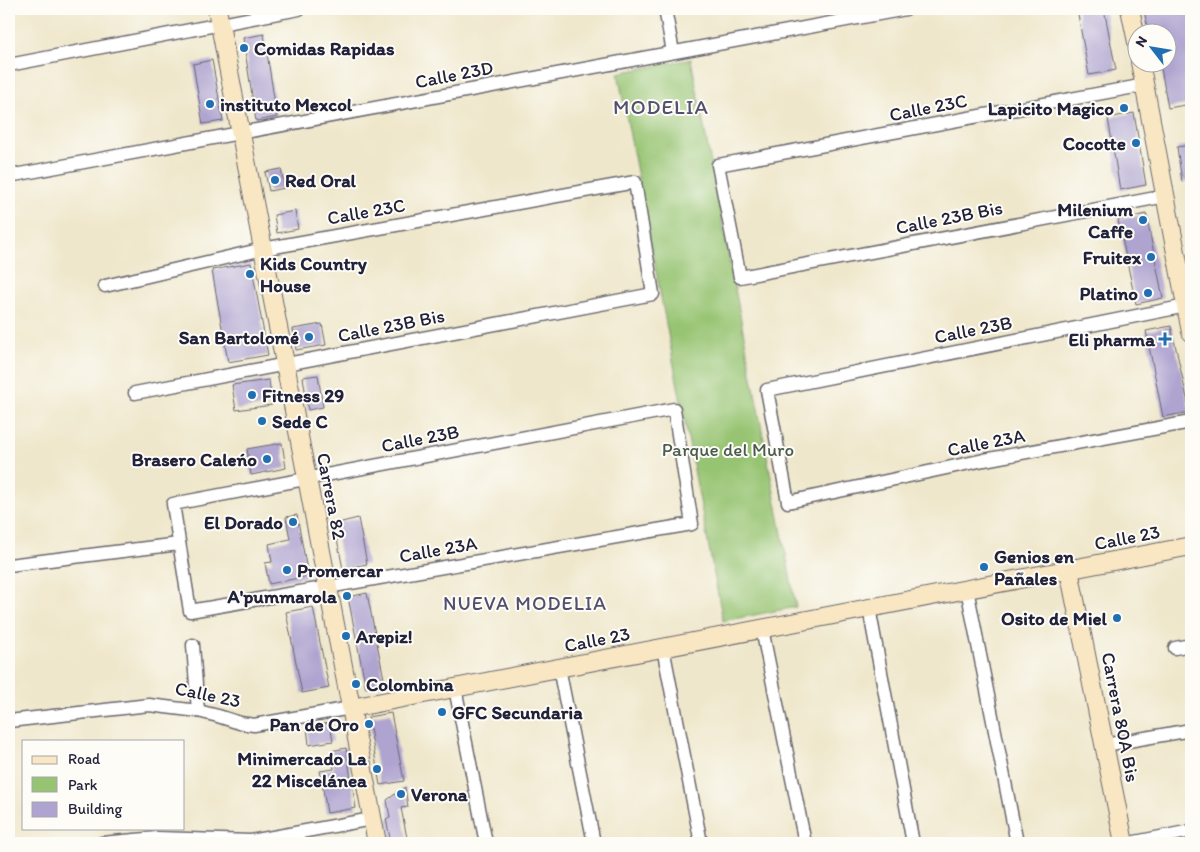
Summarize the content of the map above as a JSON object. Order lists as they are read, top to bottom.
{
  "streets": {
    "street": [
      "Calle 23D",
      "Calle 23C",
      "Calle 23B Bis",
      "Calle 23B",
      "Calle 23A",
      "Carrera 82",
      "Calle 23",
      "Carrera 80A Bis"
    ]
  },
  "crossings": [
    ["Calle 23D", "Carrera 82"],
    ["Calle 23C", "Calle 23B Bis"],
    ["Calle 23C", "Carrera 82"],
    ["Calle 23B Bis", "Carrera 82"],
    ["Calle 23B", "Calle 23A"],
    ["Calle 23B", "Carrera 82"],
    ["Calle 23A", "Carrera 82"],
    ["Carrera 82", "Calle 23"],
    ["Calle 23", "Carrera 80A Bis"]
  ],
  "districts": ["MODELIA", "NUEVA MODELIA"],
  "parks": ["Parque del Muro"],
  "places": {
    "other": [
      "Comidas Rapidas",
      "instituto Mexcol",
      "Lapicito Magico",
      "Cocotte",
      "Red Oral",
      "Milenium Caffe",
      "Fruitex",
      "Kids Country House",
      "Platino",
      "San Bartolomé",
      "Fitness 29",
      "Sede C",
      "Brasero Caleńo",
      "El Dorado",
      "Genios en Pañales",
      "Promercar",
      "A'pummarola",
      "Osito de Miel",
      "Arepiz!",
      "Colombina",
      "GFC Secundaria",
      "Pan de Oro",
      "Minimercado La 22 Miscelánea",
      "Verona"
    ],
    "health": ["Eli pharma"]
  },
  "legend": ["Road", "Park", "Building"],
  "north": "top left"
}
